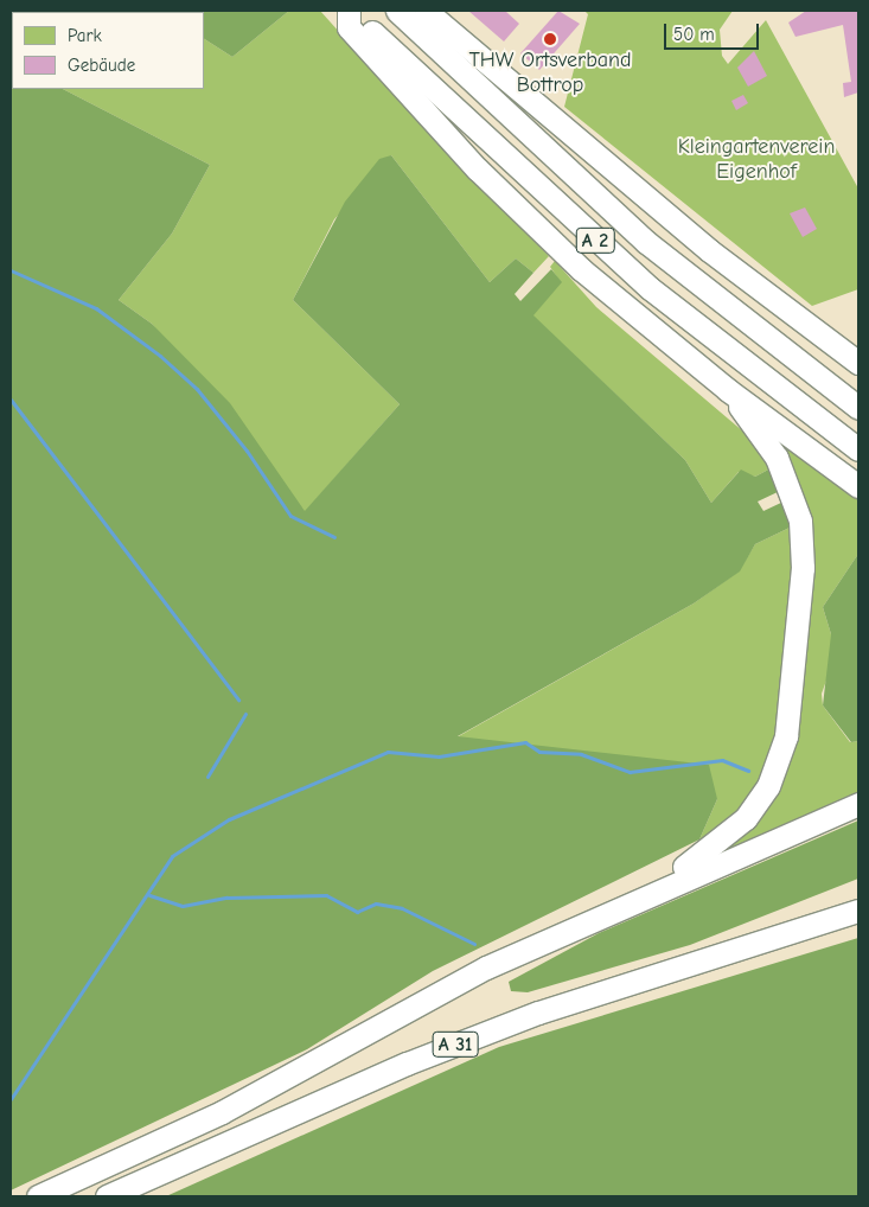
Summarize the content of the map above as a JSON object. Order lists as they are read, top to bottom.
{
  "streets": {
    "highway": ["A 2", "A 31"]
  },
  "parks": ["Kleingartenverein Eigenhof"],
  "places": ["THW Ortsverband Bottrop"],
  "legend": ["Park", "Gebäude"],
  "scale_bar": "50 m"
}
